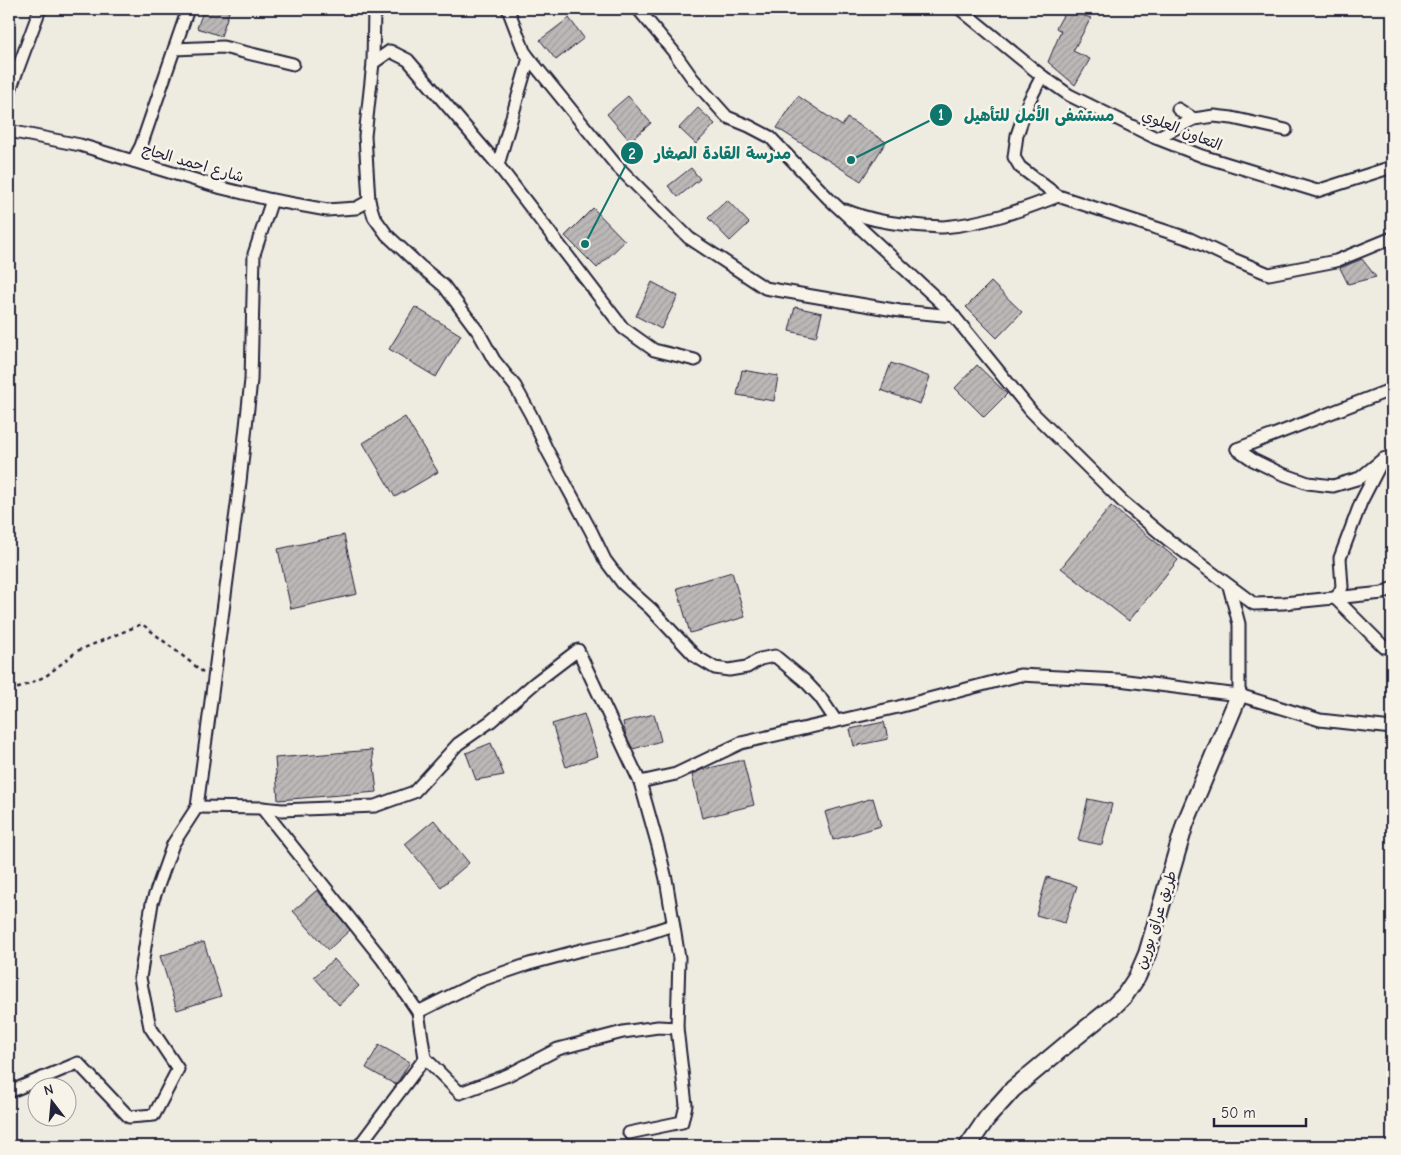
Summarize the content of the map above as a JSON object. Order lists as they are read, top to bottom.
{
  "streets": {
    "street": ["التعاون العلوي", "شارع احمد الحاج", "طريق عراق بورين"]
  },
  "places": ["مستشفى الأمل للتأهيل", "مدرسة القادة الصغار"],
  "scale_bar": "50 m",
  "north": "top"
}
